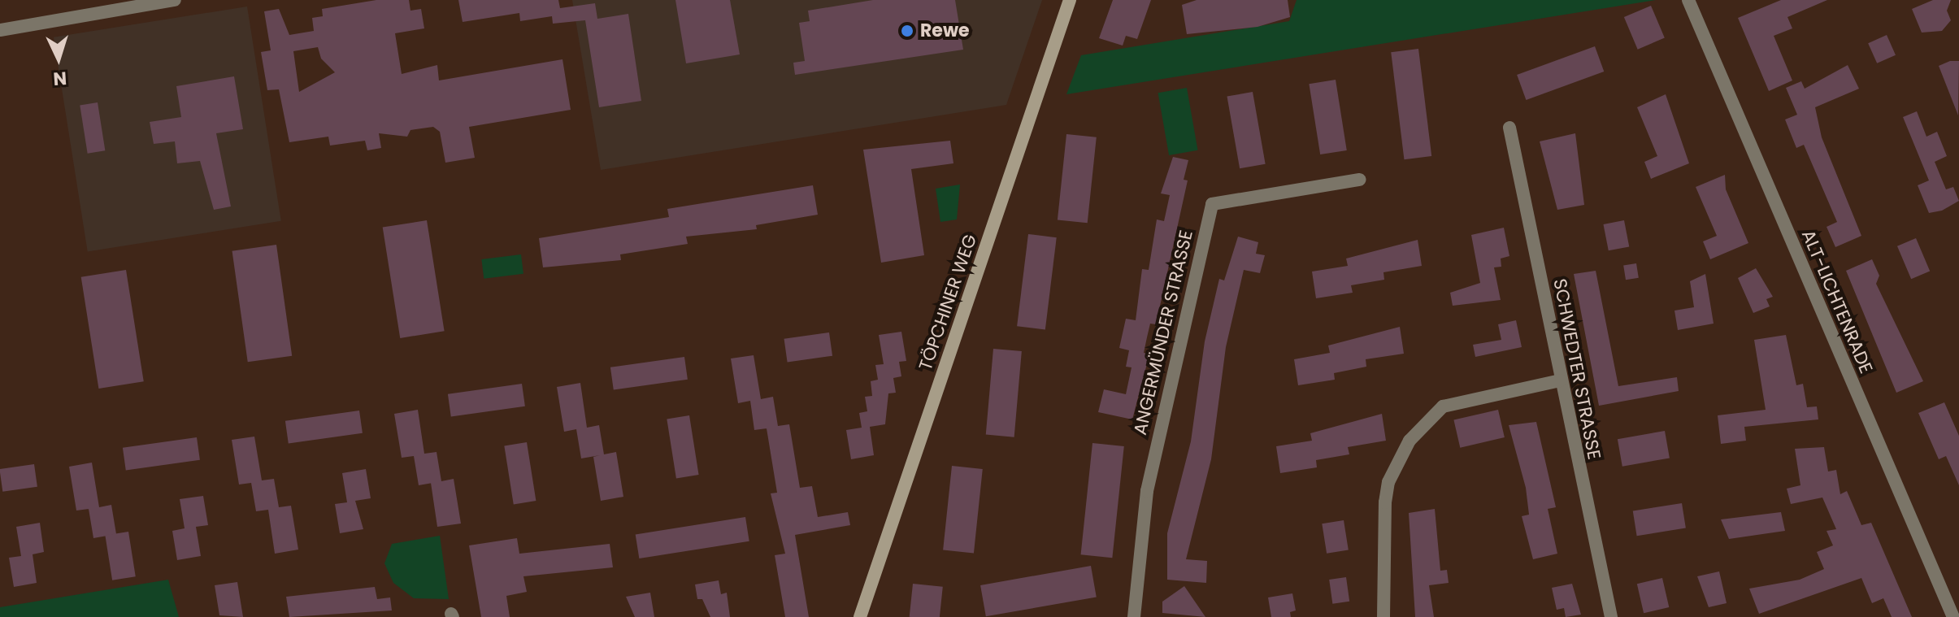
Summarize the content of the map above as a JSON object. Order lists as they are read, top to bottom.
{
  "streets": {
    "street": [
      "ALT-LICHTENRADE",
      "TÖPCHINER WEG",
      "ANGERMÜNDER STRASSE",
      "SCHWEDTER STRASSE"
    ]
  },
  "places": ["Rewe"],
  "north": "bottom"
}
